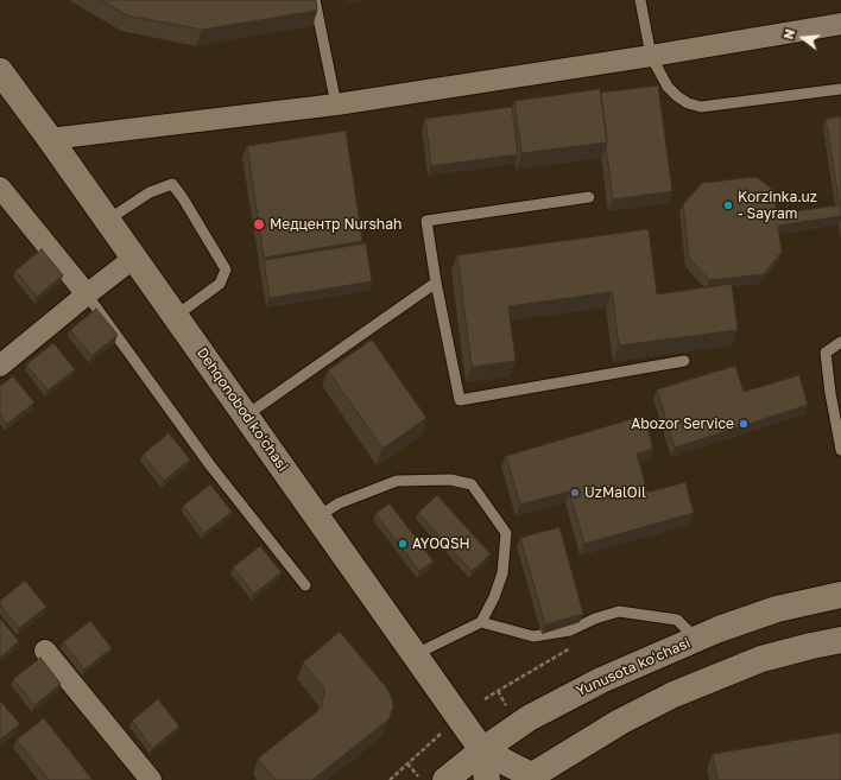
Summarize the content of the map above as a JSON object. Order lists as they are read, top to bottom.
{
  "streets": {
    "main road": ["Dehqonobod koʻchasi", "Yunusota koʻchasi"]
  },
  "crossings": [
    ["Dehqonobod koʻchasi", "Yunusota koʻchasi"]
  ],
  "places": [
    "Korzinka.uz - Sayram",
    "Медцентр Nurshah",
    "Abozor Service",
    "UzMalOil",
    "AYOQSH"
  ],
  "north": "left"
}
